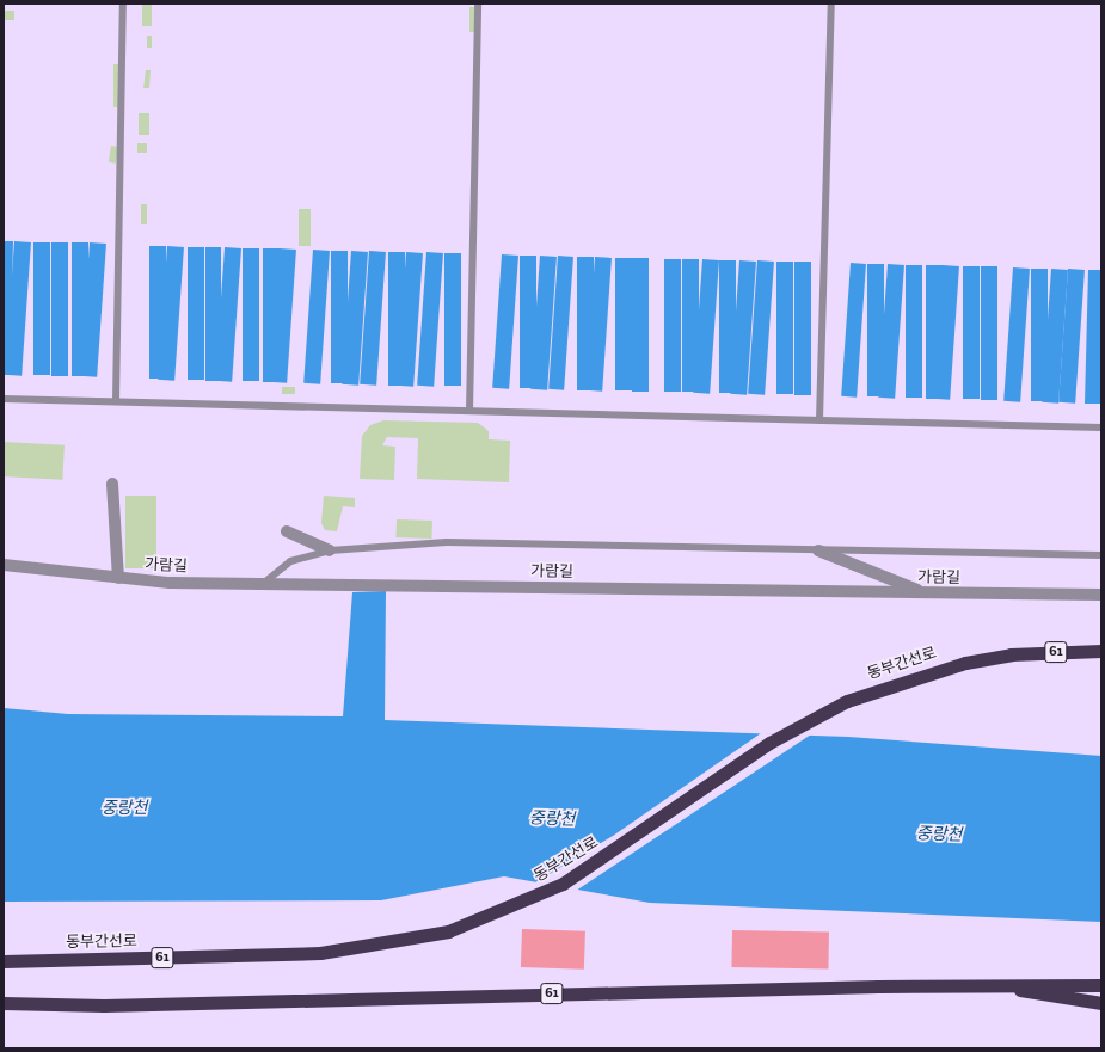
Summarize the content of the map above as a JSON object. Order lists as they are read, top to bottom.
{
  "streets": {
    "highway": ["61", "동부간선로"],
    "street": ["가람길"]
  },
  "water": ["중랑천"]
}
